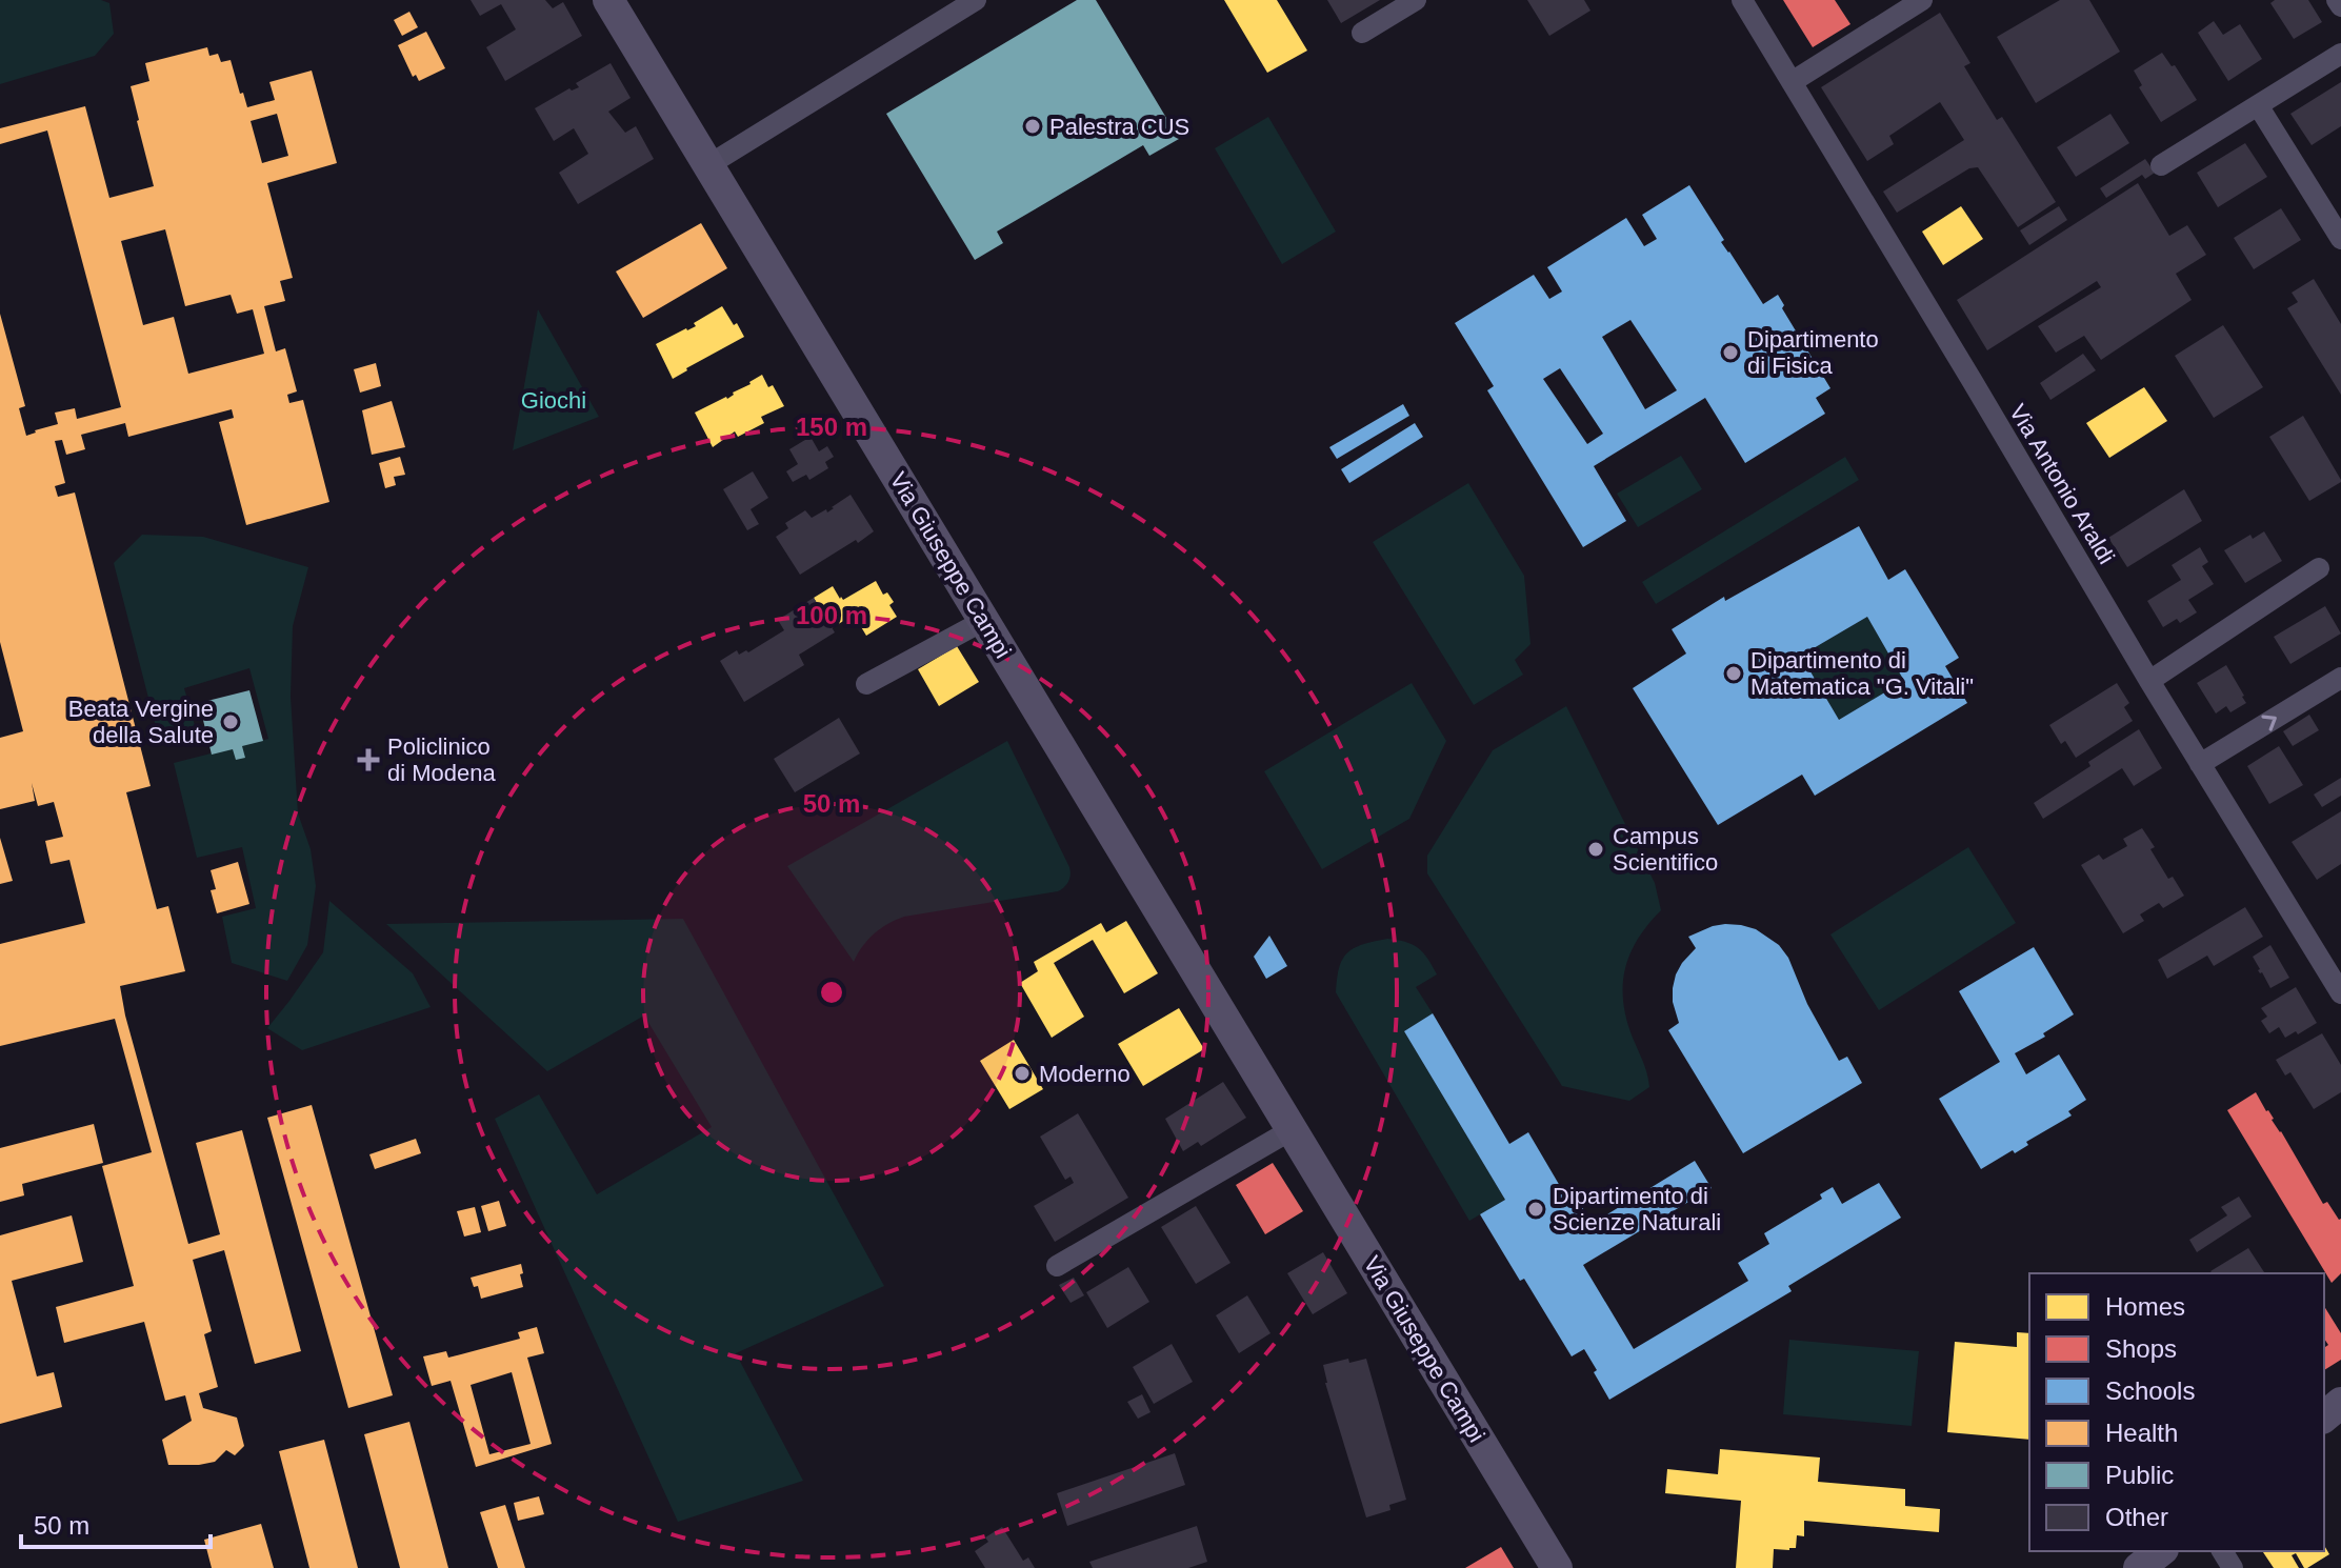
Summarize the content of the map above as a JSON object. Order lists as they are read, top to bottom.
{
  "streets": {
    "street": ["Via Antonio Araldi", "Via Giuseppe Campi"]
  },
  "parks": ["Giochi"],
  "places": {
    "other": [
      "Palestra CUS",
      "Dipartimento di Fisica",
      "Dipartimento di Matematica \"G. Vitali\"",
      "Beata Vergine della Salute",
      "Campus Scientifico",
      "Moderno",
      "Dipartimento di Scienze Naturali"
    ],
    "health": ["Policlinico di Modena"]
  },
  "legend": [
    "Homes",
    "Shops",
    "Schools",
    "Health",
    "Public",
    "Other"
  ],
  "scale_bar": "50 m",
  "rings": ["150 m", "100 m", "50 m"]
}
